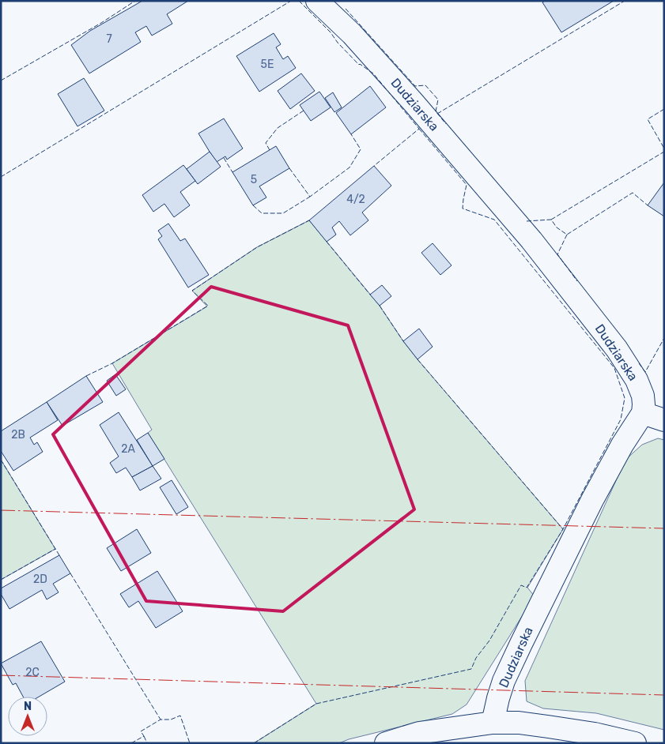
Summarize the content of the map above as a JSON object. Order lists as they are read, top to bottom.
{
  "streets": {
    "street": ["Dudziarska"]
  },
  "house_numbers": [
    "7",
    "5E",
    "5",
    "4/2",
    "2B",
    "2A",
    "2D",
    "2C"
  ],
  "north": "top"
}
